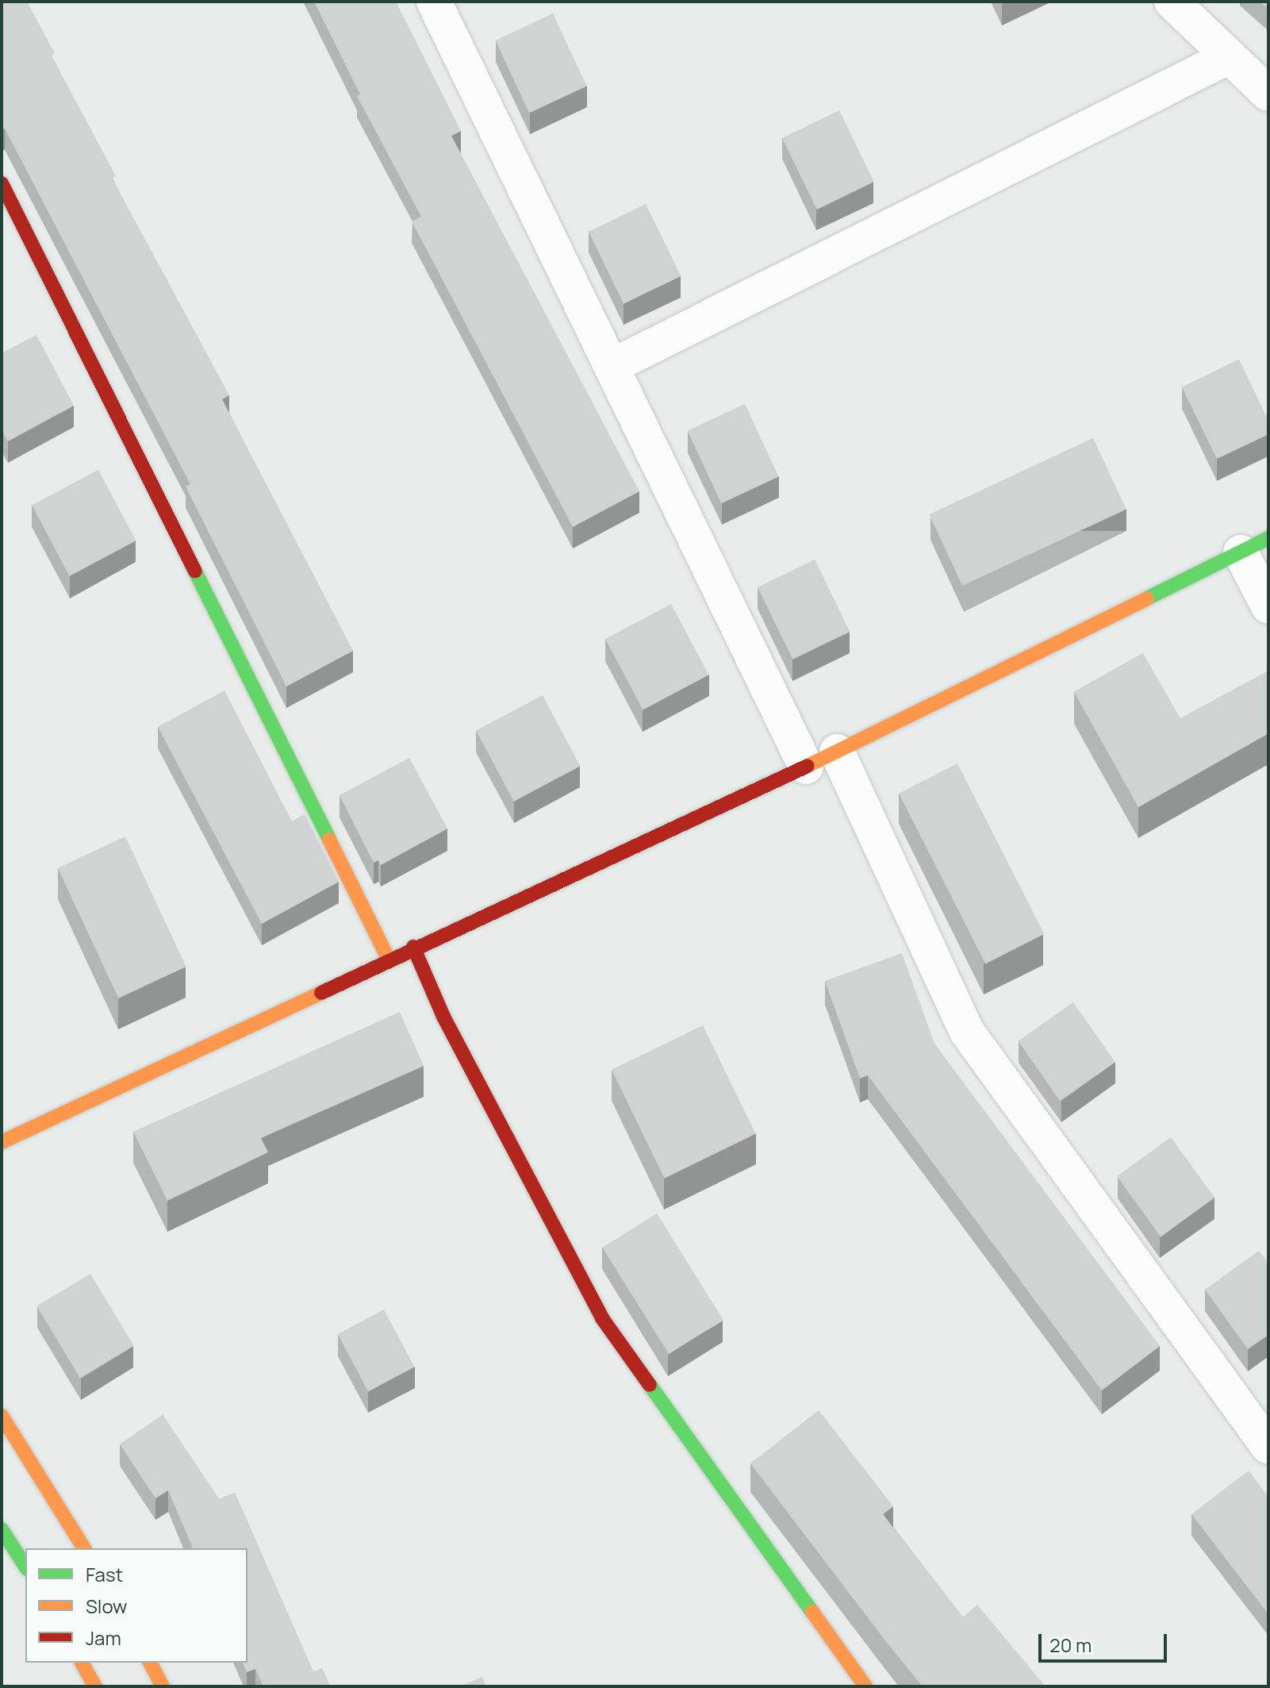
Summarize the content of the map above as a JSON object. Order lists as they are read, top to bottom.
{
  "legend": ["Fast", "Slow", "Jam"],
  "scale_bar": "20 m"
}
